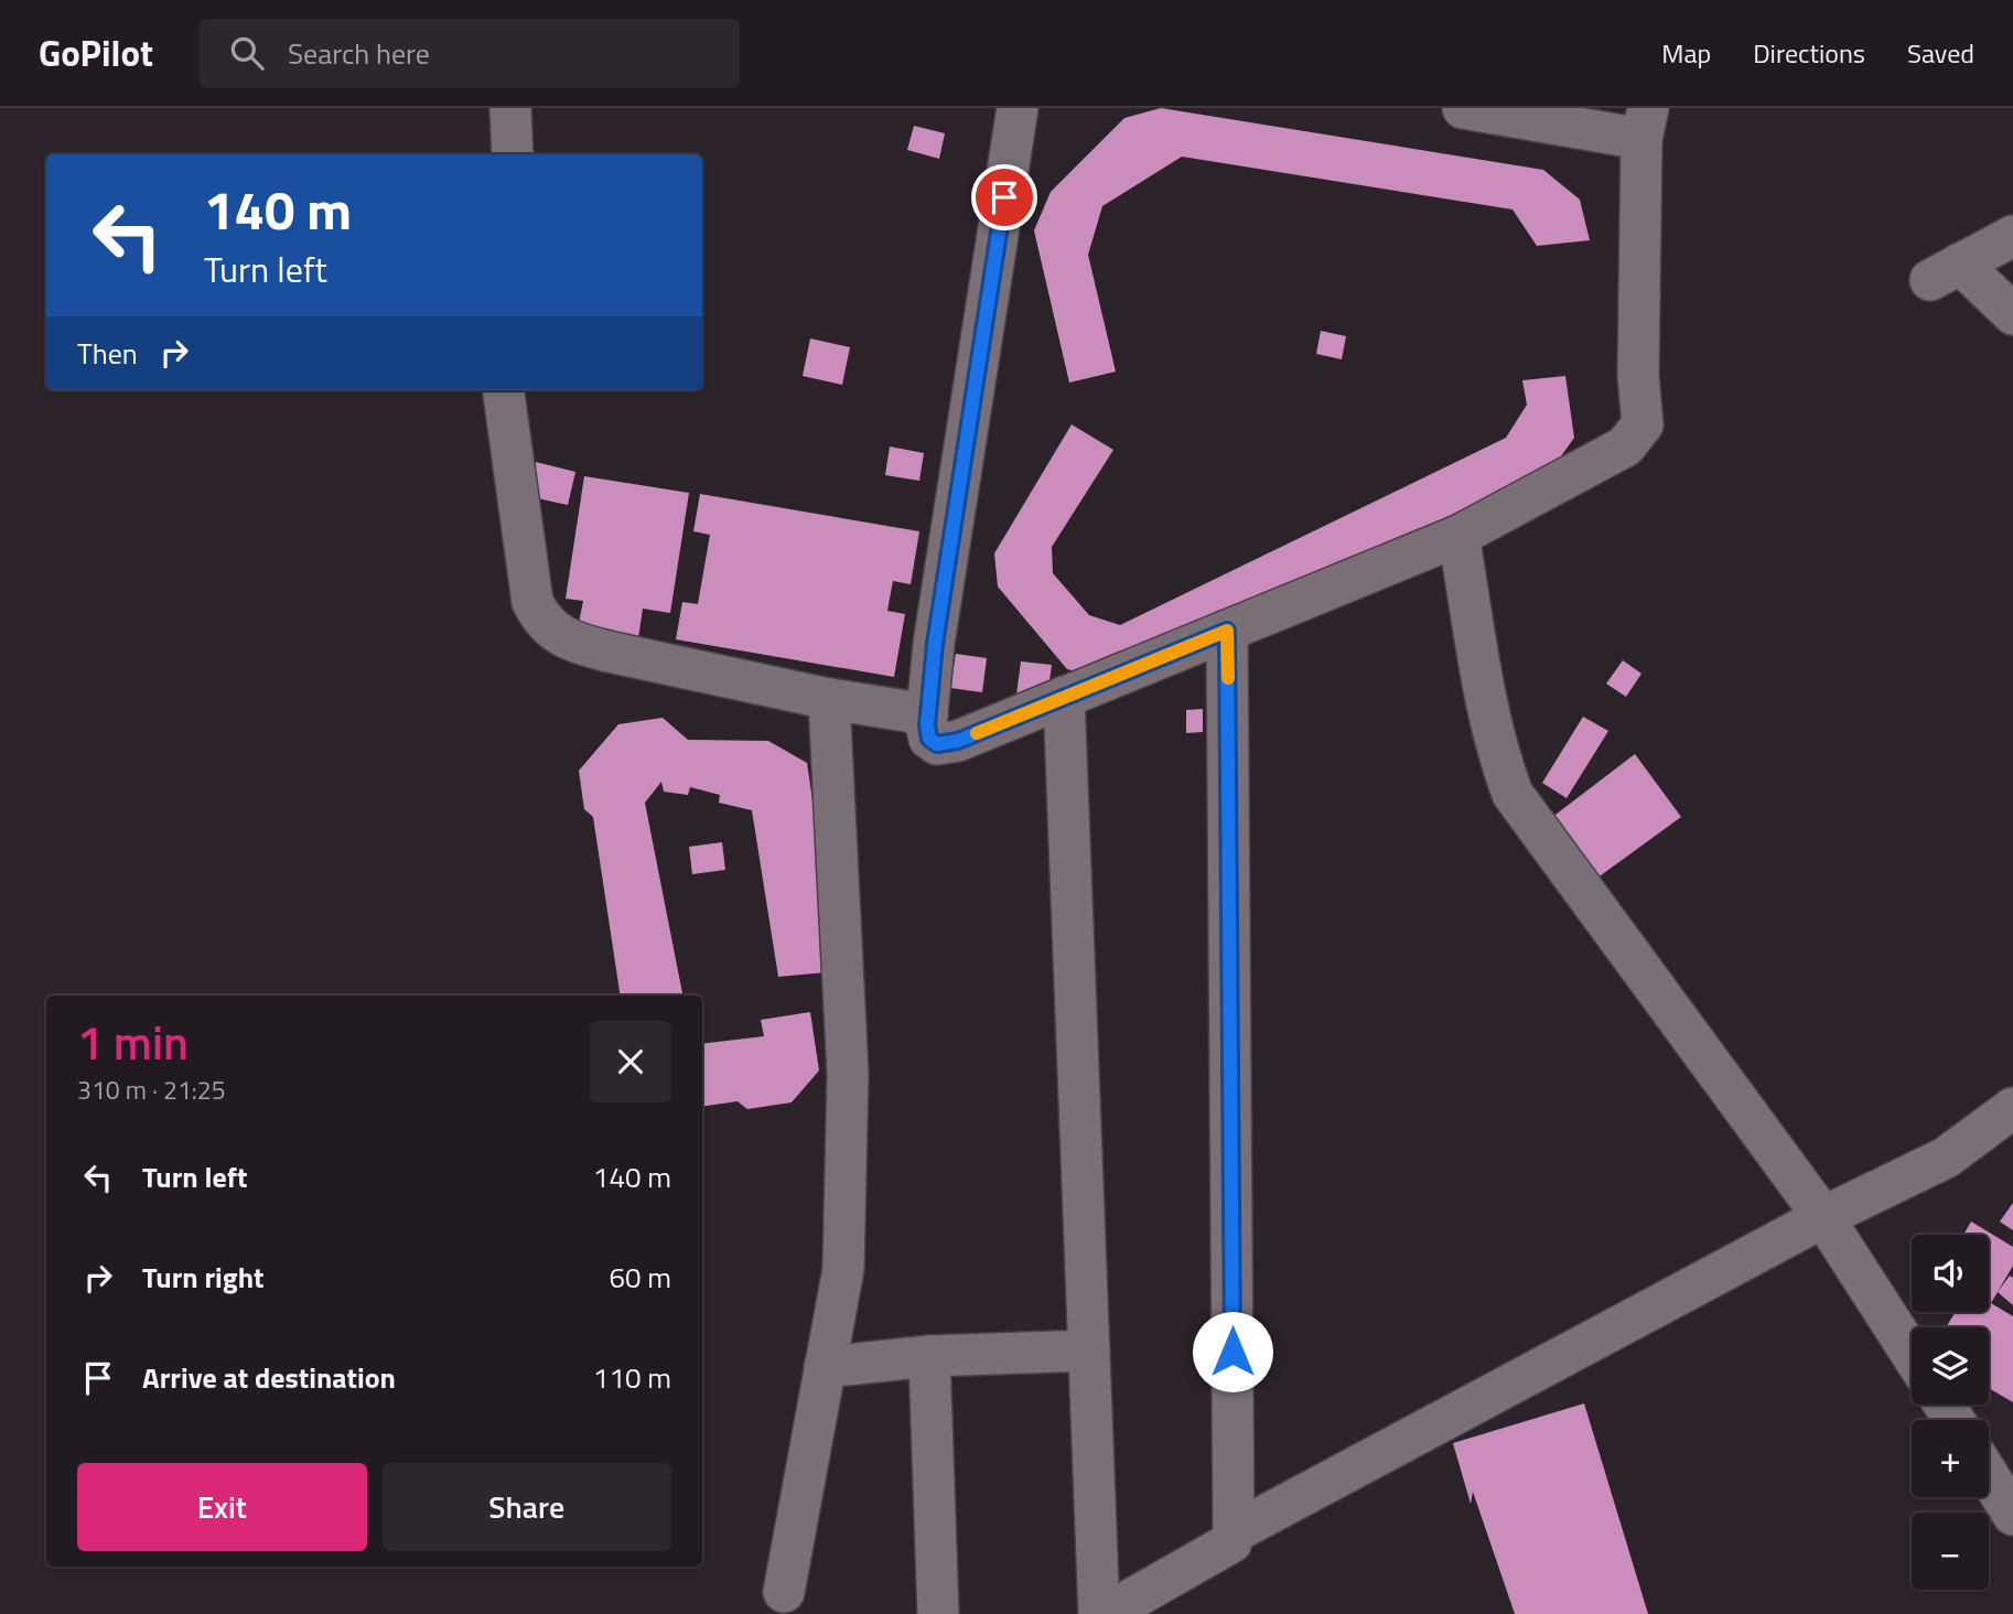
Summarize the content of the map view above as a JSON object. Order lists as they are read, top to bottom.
{
  "page": {
    "header": "GoPilot",
    "search": "Search here",
    "nav": ["Map", "Directions", "Saved"],
    "turn": ["140 m", "Turn left"],
    "then": "Then",
    "heading": ["1 min", "310 m · 21:25"],
    "list": [
      {
        "name": "Turn left",
        "value": "140 m"
      },
      {
        "name": "Turn right",
        "value": "60 m"
      },
      {
        "name": "Arrive at destination",
        "value": "110 m"
      }
    ],
    "map_buttons": ["+", "−"],
    "buttons": ["Exit", "Share"]
  }
}
